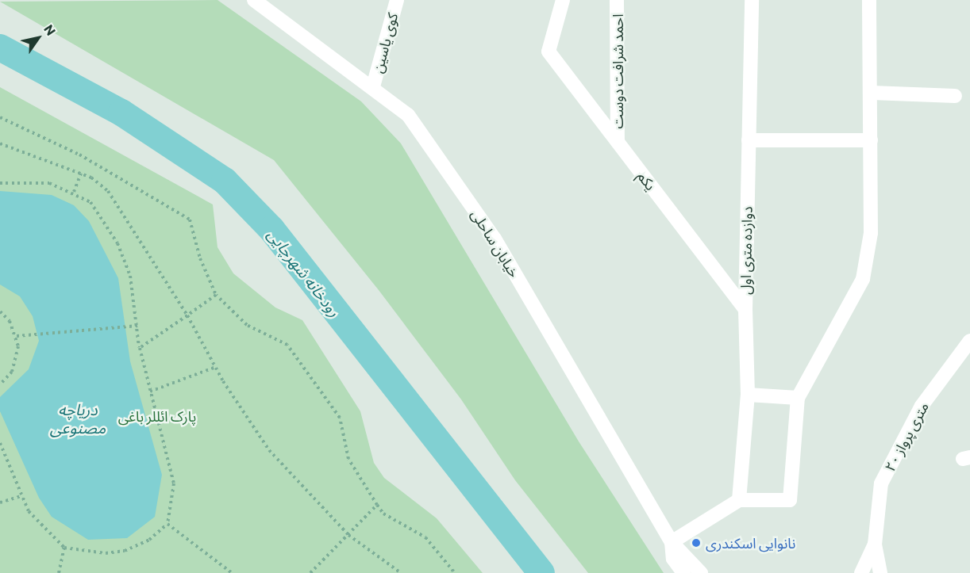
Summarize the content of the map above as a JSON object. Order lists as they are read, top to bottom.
{
  "streets": {
    "street": [
      "کوی یاسین",
      "احمد شرافت دوست",
      "یکم",
      "خیابان ساحلی",
      "دوازده متری اول",
      "۲۰ متری پرواز"
    ]
  },
  "crossings": [
    ["کوی یاسین", "خیابان ساحلی"],
    ["احمد شرافت دوست", "یکم"],
    ["یکم", "دوازده متری اول"]
  ],
  "water": ["رودخانه شهرچایی", "دریاچه مصنوعی"],
  "parks": ["پارک ائللر باغی"],
  "places": ["نانوایی اسکندری"],
  "north": "top right"
}
